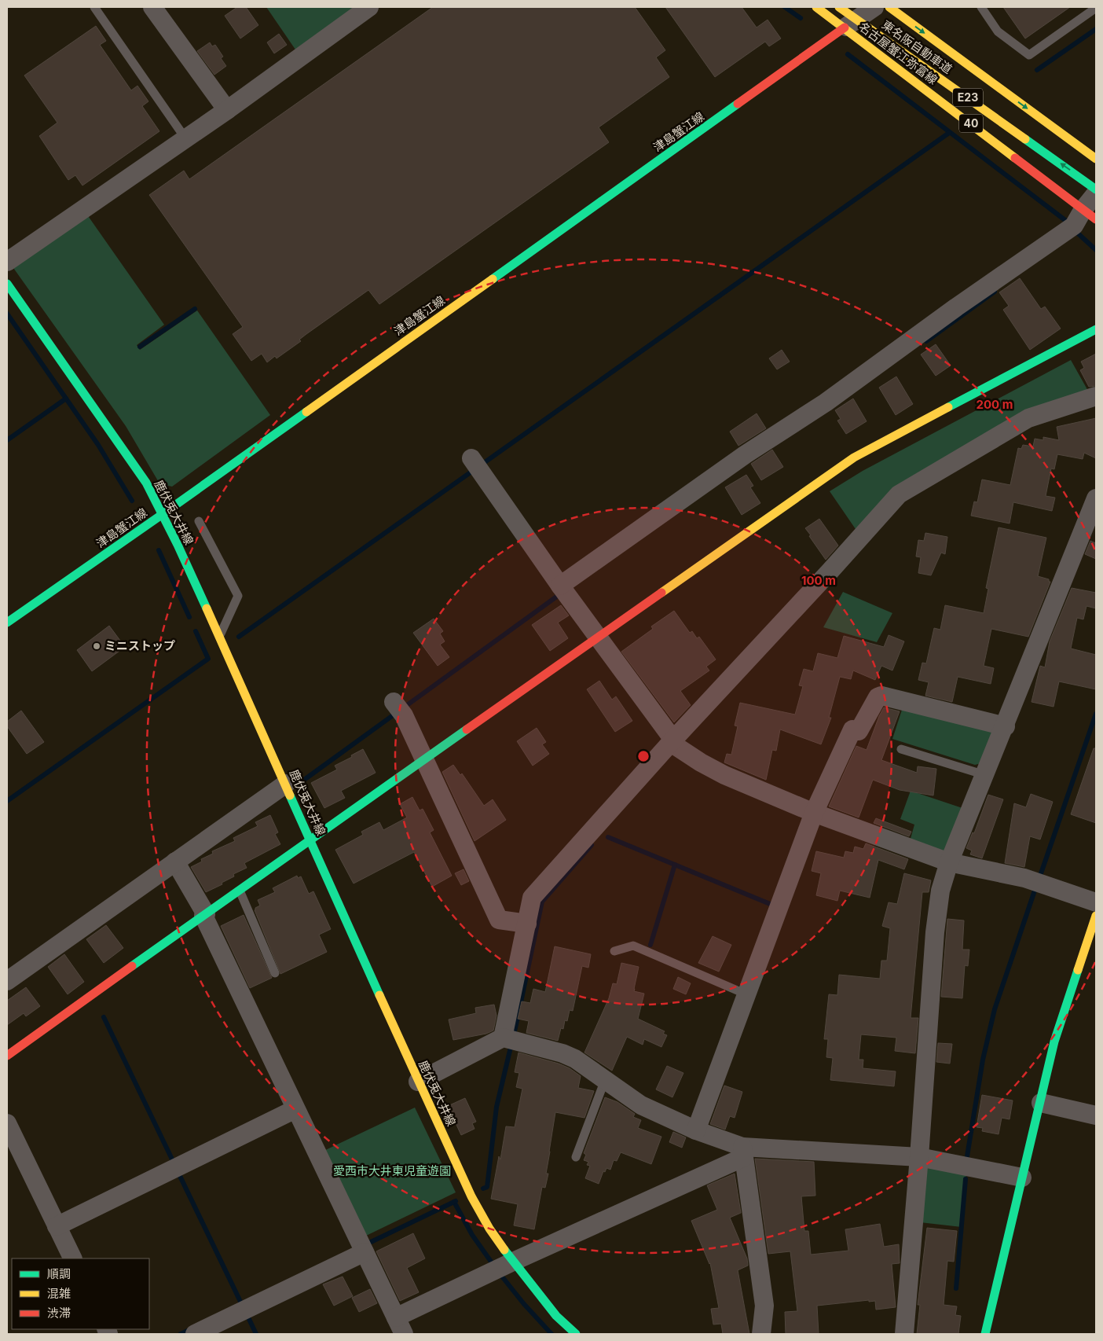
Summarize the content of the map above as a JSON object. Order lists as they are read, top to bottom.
{
  "streets": {
    "main road": [
      "東名阪自動車道",
      "名古屋蟹江弥富線",
      "E23",
      "40",
      "津島蟹江線",
      "鹿伏兎大井線"
    ]
  },
  "crossings": [
    ["名古屋蟹江弥富線", "津島蟹江線"],
    ["津島蟹江線", "鹿伏兎大井線"]
  ],
  "parks": ["愛西市大井東児童遊園"],
  "places": ["ミニストップ"],
  "legend": ["順調", "混雑", "渋滞"],
  "rings": ["200 m", "100 m"]
}
